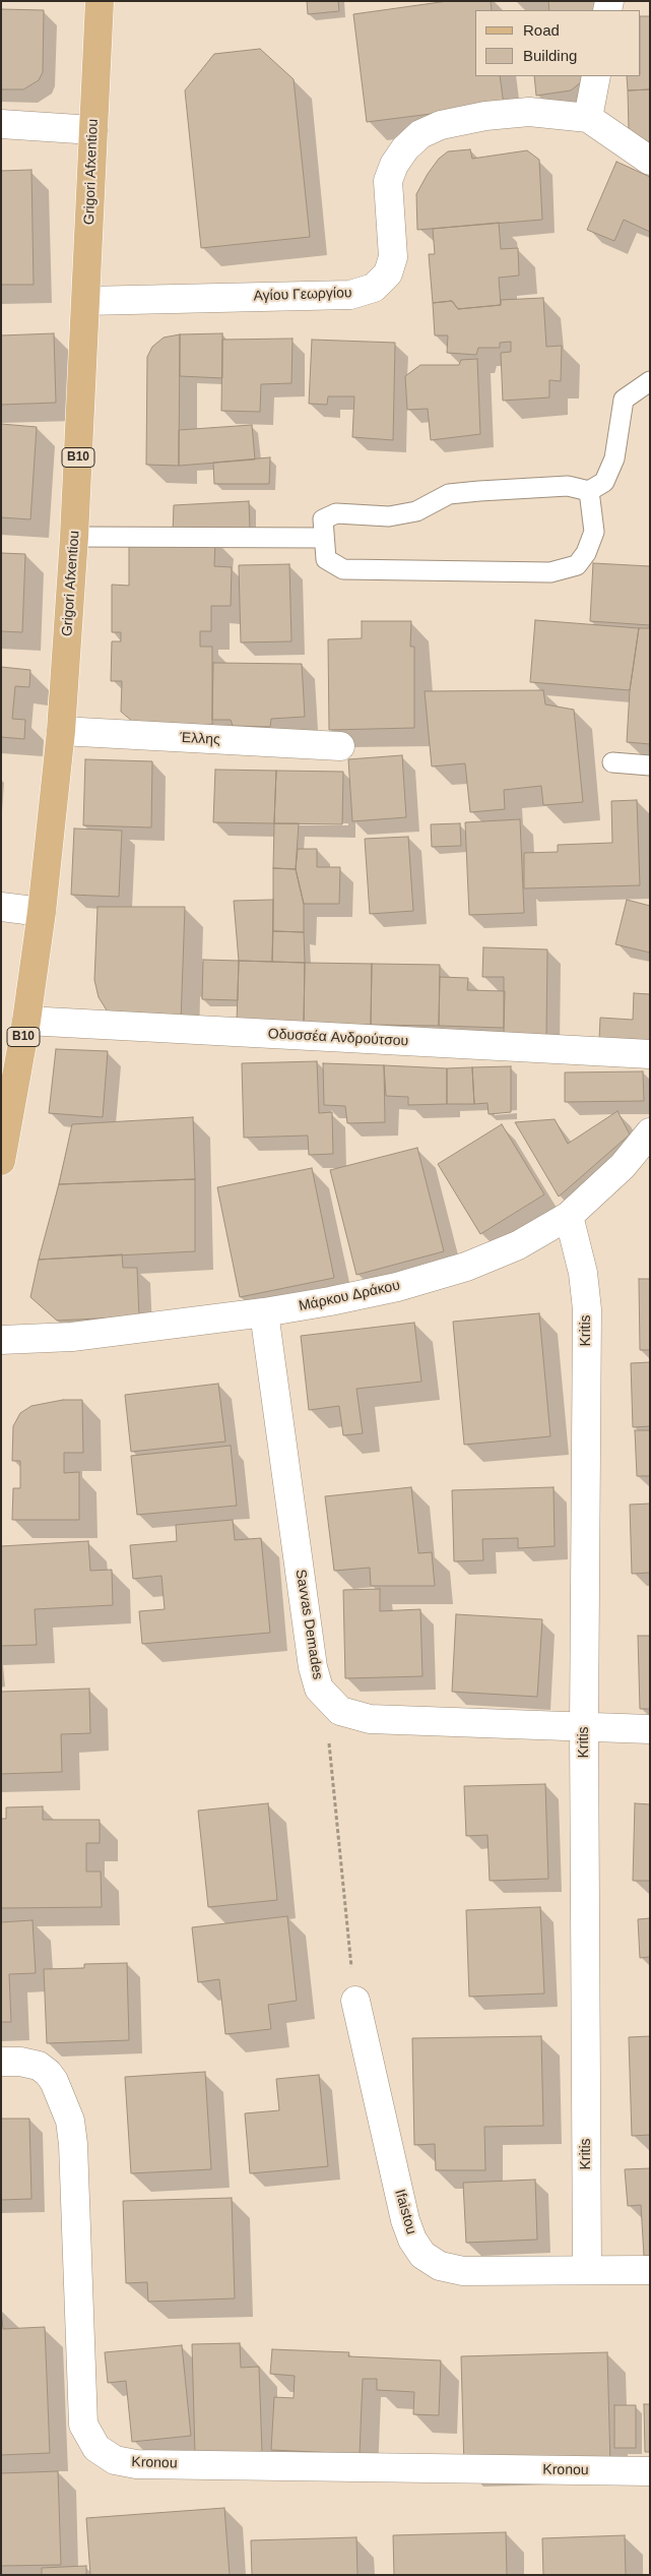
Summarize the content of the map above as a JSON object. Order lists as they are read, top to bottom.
{
  "streets": {
    "main road": ["Grigori Afxentiou", "B10"],
    "street": [
      "Αγίου Γεωργίου",
      "Έλλης",
      "Οδυσσέα Ανδρούτσου",
      "Μάρκου Δράκου",
      "Kritis",
      "Savvas Demades",
      "Ifaistou",
      "Kronou"
    ]
  },
  "crossings": [
    ["Grigori Afxentiou", "Αγίου Γεωργίου"],
    ["Grigori Afxentiou", "Έλλης"],
    ["Grigori Afxentiou", "Οδυσσέα Ανδρούτσου"],
    ["Μάρκου Δράκου", "Kritis"],
    ["Μάρκου Δράκου", "Savvas Demades"],
    ["Kritis", "Savvas Demades"],
    ["Kritis", "Ifaistou"]
  ],
  "legend": ["Road", "Building"]
}
